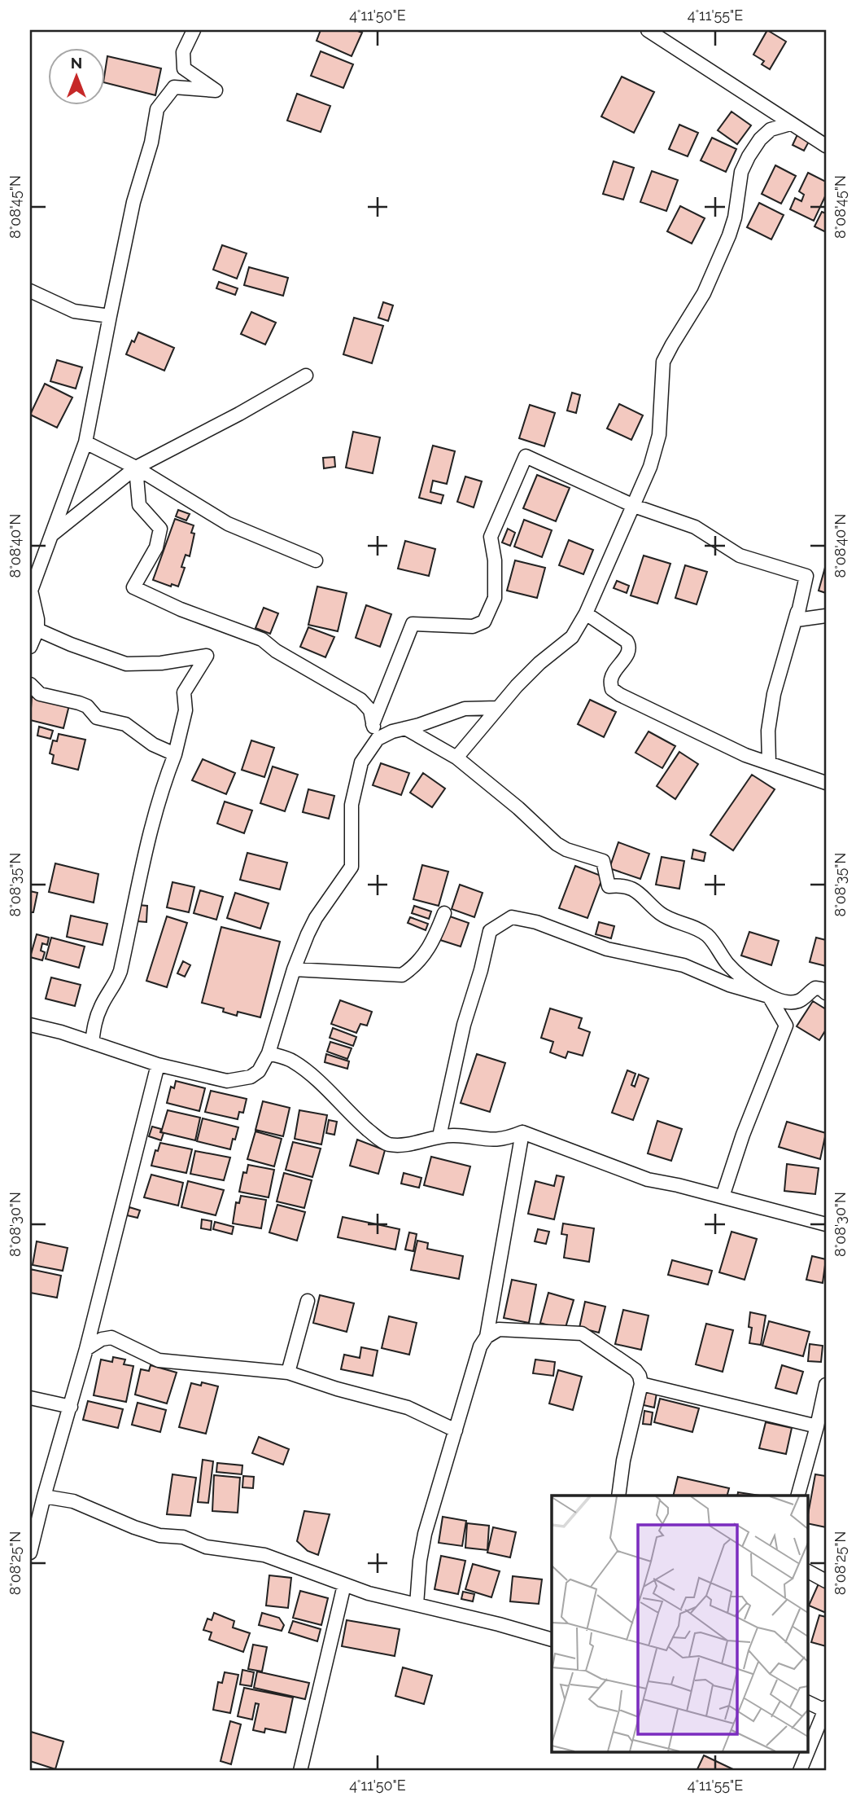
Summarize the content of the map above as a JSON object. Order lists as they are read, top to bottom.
{
  "north": "top",
  "coordinates": [
    "4°11'50\"E",
    "4°11'55\"E",
    "8°08'45\"N",
    "8°08'40\"N",
    "8°08'35\"N",
    "8°08'30\"N",
    "8°08'25\"N"
  ]
}
